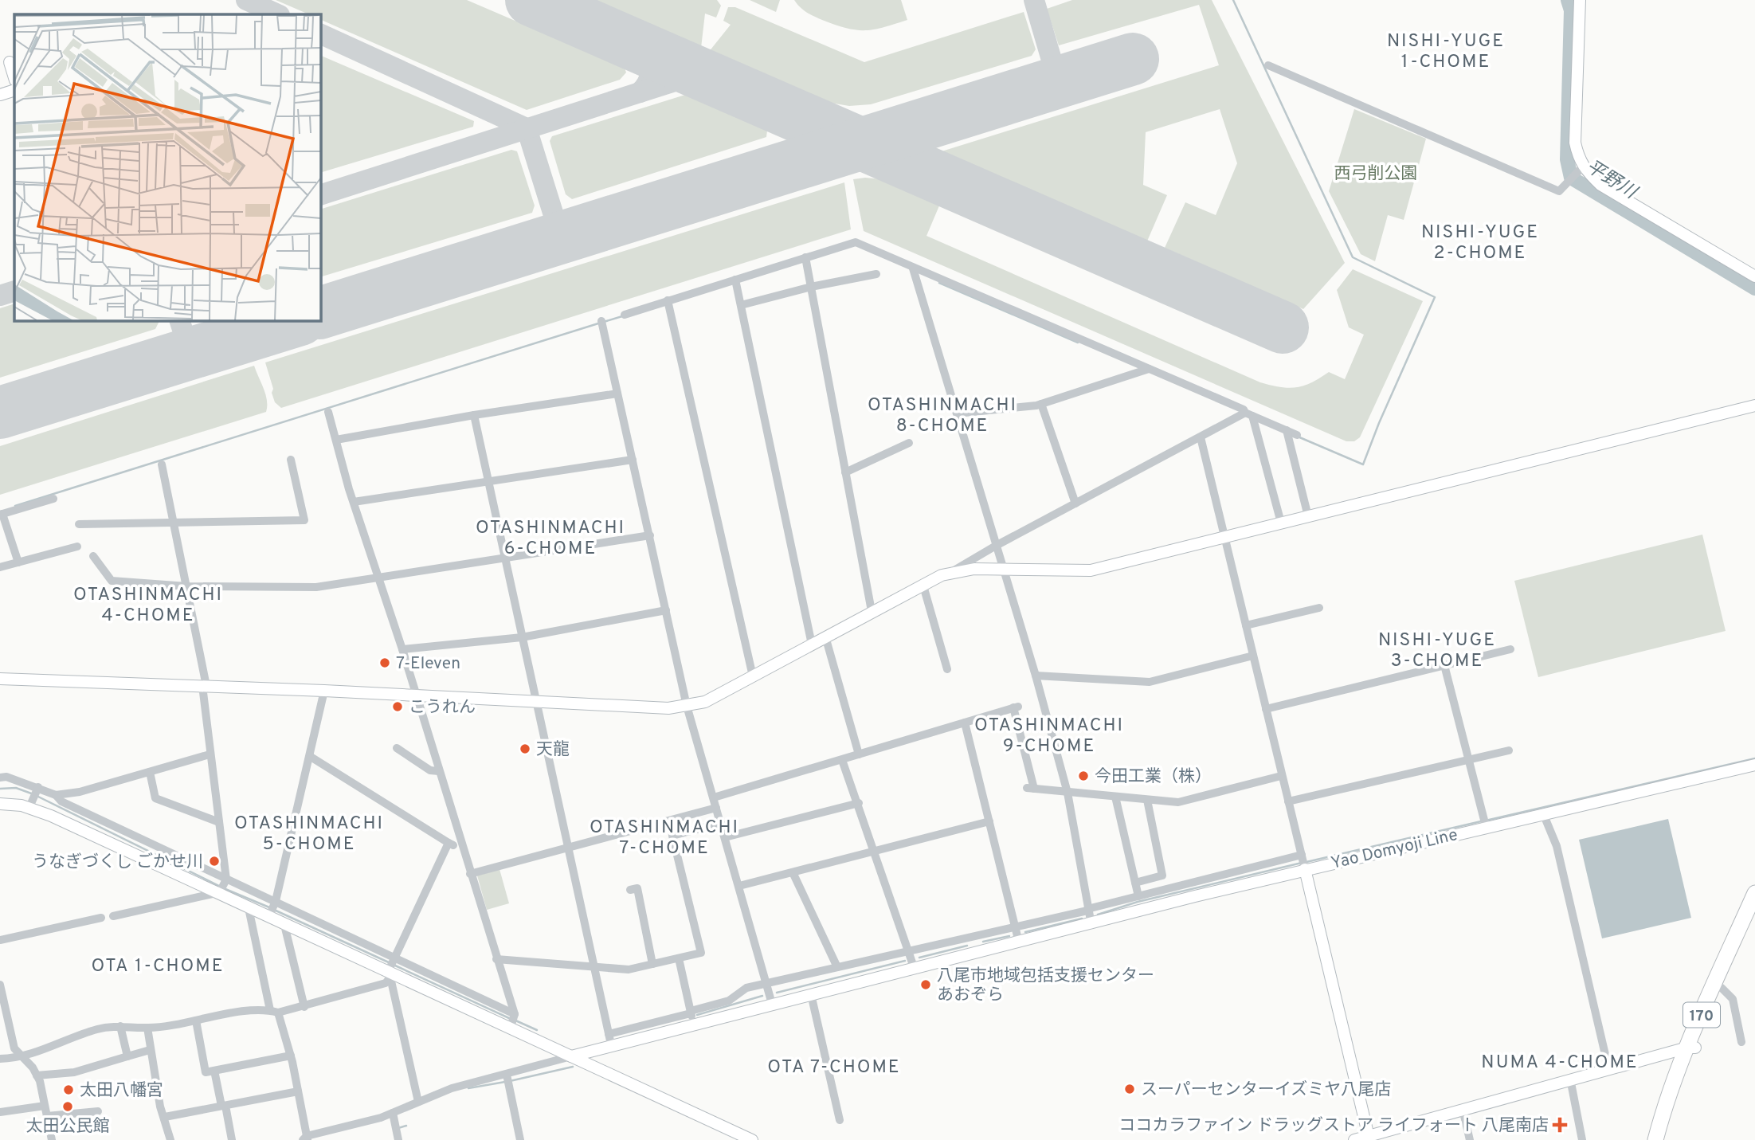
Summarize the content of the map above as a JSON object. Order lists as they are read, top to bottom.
{
  "streets": {
    "highway": ["170"],
    "street": ["Yao Domyoji Line"]
  },
  "districts": [
    "NISHI-YUGE 1-CHOME",
    "NISHI-YUGE 2-CHOME",
    "OTASHINMACHI 8-CHOME",
    "OTASHINMACHI 6-CHOME",
    "OTASHINMACHI 4-CHOME",
    "NISHI-YUGE 3-CHOME",
    "OTASHINMACHI 9-CHOME",
    "OTASHINMACHI 5-CHOME",
    "OTASHINMACHI 7-CHOME",
    "OTA 1-CHOME",
    "NUMA 4-CHOME",
    "OTA 7-CHOME"
  ],
  "water": ["平野川"],
  "parks": ["西弓削公園"],
  "places": {
    "other": [
      "7-Eleven",
      "こうれん",
      "天龍",
      "今田工業（株）",
      "うなぎづくし ごかせ川",
      "八尾市地域包括支援センター あおぞら",
      "スーパーセンターイズミヤ八尾店",
      "太田八幡宮",
      "太田公民館"
    ],
    "health": ["ココカラファイン ドラッグストア ライフォート 八尾南店"]
  }
}
